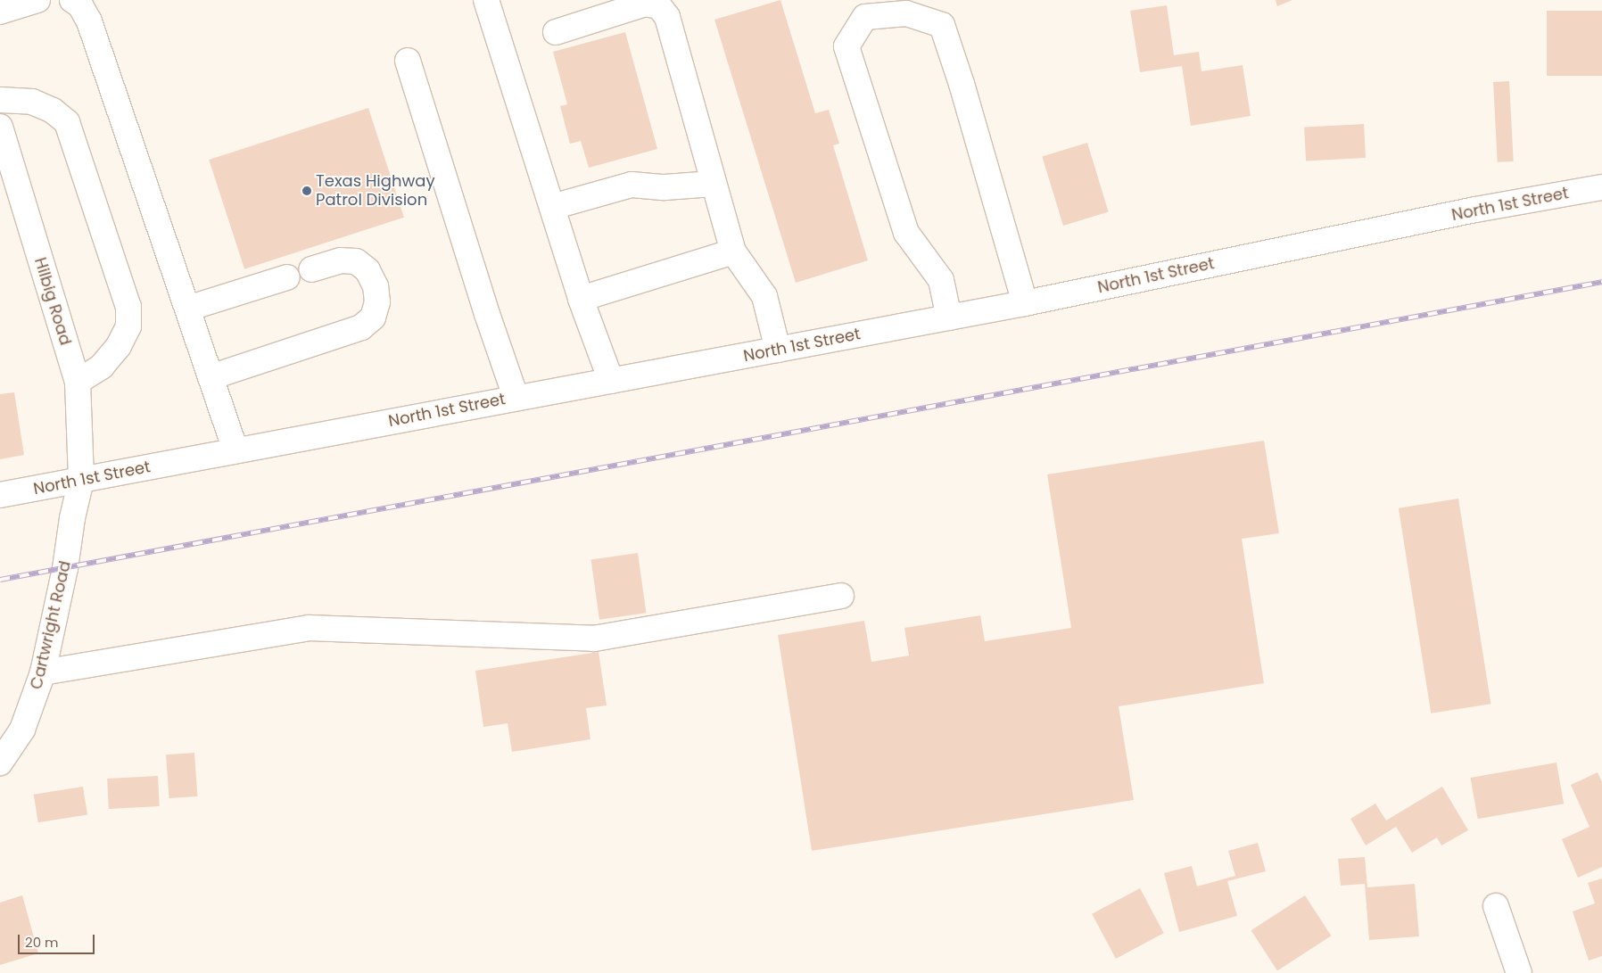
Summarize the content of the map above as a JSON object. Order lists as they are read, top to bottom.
{
  "streets": {
    "street": ["North 1st Street", "Hilbig Road", "Cartwright Road"]
  },
  "crossings": [
    ["North 1st Street", "Hilbig Road"],
    ["North 1st Street", "Cartwright Road"],
    ["Hilbig Road", "Cartwright Road"]
  ],
  "places": ["Texas Highway Patrol Division"],
  "scale_bar": "20 m"
}
